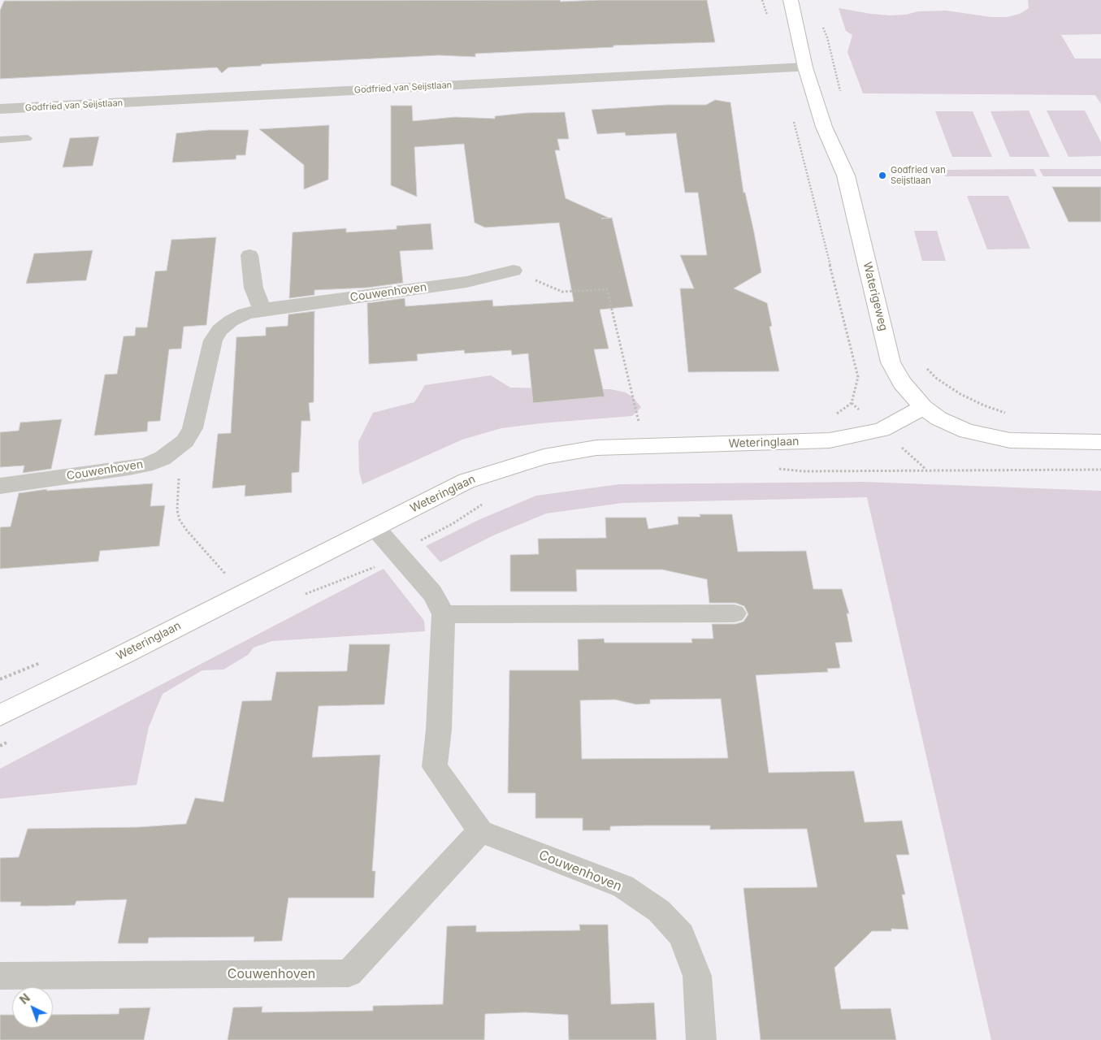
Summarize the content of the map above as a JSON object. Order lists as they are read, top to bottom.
{
  "streets": {
    "street": [
      "Godfried van Seijstlaan",
      "Couwenhoven",
      "Waterigeweg",
      "Weteringlaan"
    ]
  },
  "crossings": [
    ["Godfried van Seijstlaan", "Waterigeweg"],
    ["Waterigeweg", "Weteringlaan"]
  ],
  "places": ["Godfried van Seijstlaan"],
  "north": "top left"
}
